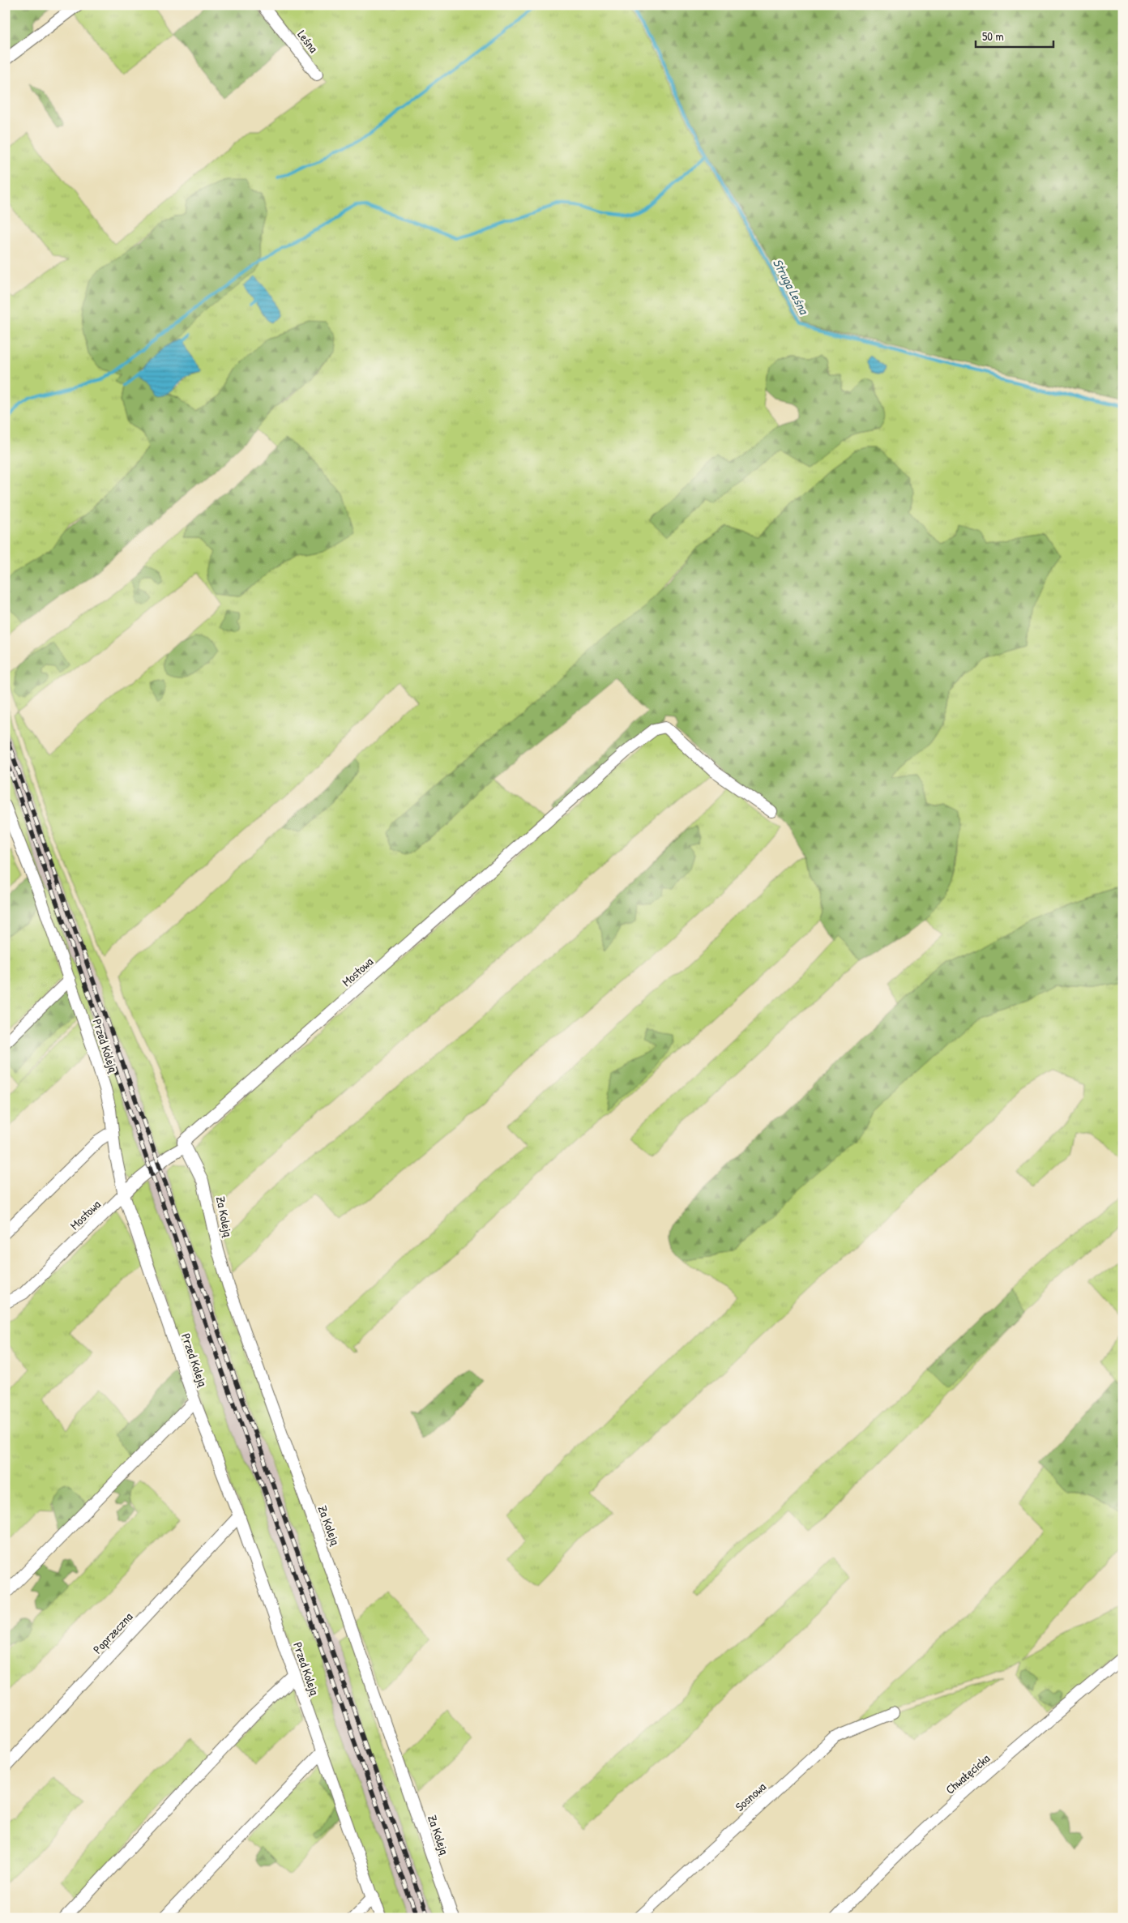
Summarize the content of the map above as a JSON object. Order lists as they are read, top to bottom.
{
  "streets": {
    "street": [
      "Leśna",
      "Mostowa",
      "Przed Koleją",
      "Za Koleją",
      "Poprzeczna",
      "Chwałęcicka",
      "Sosnowa"
    ]
  },
  "crossings": [
    ["Mostowa", "Przed Koleją"],
    ["Mostowa", "Za Koleją"],
    ["Przed Koleją", "Poprzeczna"]
  ],
  "water": ["Struga Leśna"],
  "scale_bar": "50 m"
}
